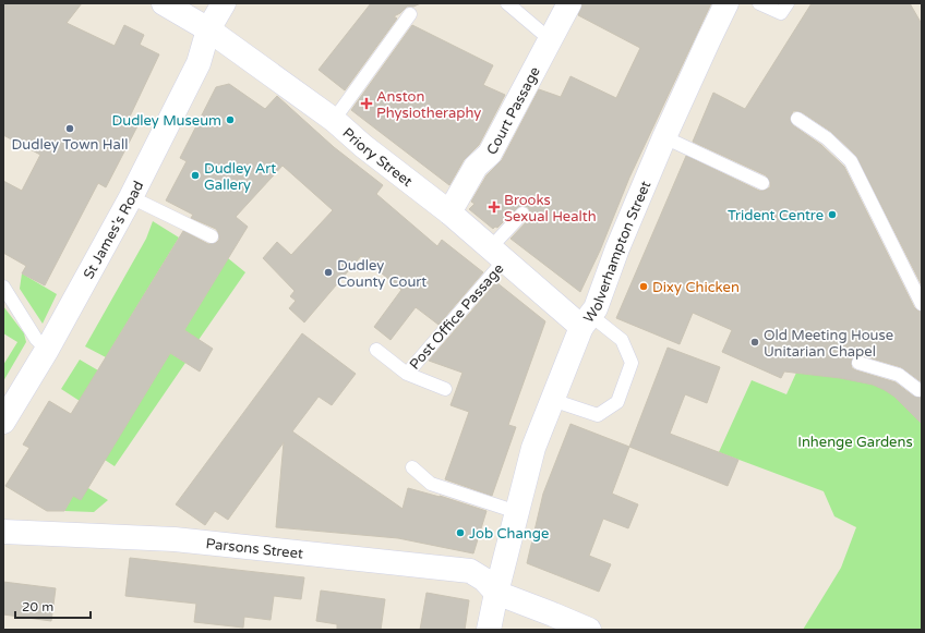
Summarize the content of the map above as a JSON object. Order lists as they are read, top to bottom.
{
  "streets": {
    "street": [
      "Court Passage",
      "Priory Street",
      "St James's Road",
      "Wolverhampton Street",
      "Parsons Street"
    ],
    "lane": ["Post Office Passage"]
  },
  "crossings": [
    ["Court Passage", "Priory Street"],
    ["Priory Street", "St James's Road"],
    ["Priory Street", "Wolverhampton Street"],
    ["Priory Street", "Post Office Passage"],
    ["Wolverhampton Street", "Parsons Street"]
  ],
  "parks": ["Inhenge Gardens"],
  "places": {
    "health": ["Anston Physiotheraphy", "Brooks Sexual Health"],
    "other": [
      "Dudley Museum",
      "Dudley Town Hall",
      "Dudley Art Gallery",
      "Trident Centre",
      "Dudley County Court",
      "Dixy Chicken",
      "Old Meeting House Unitarian Chapel",
      "Job Change"
    ]
  },
  "scale_bar": "20 m"
}
